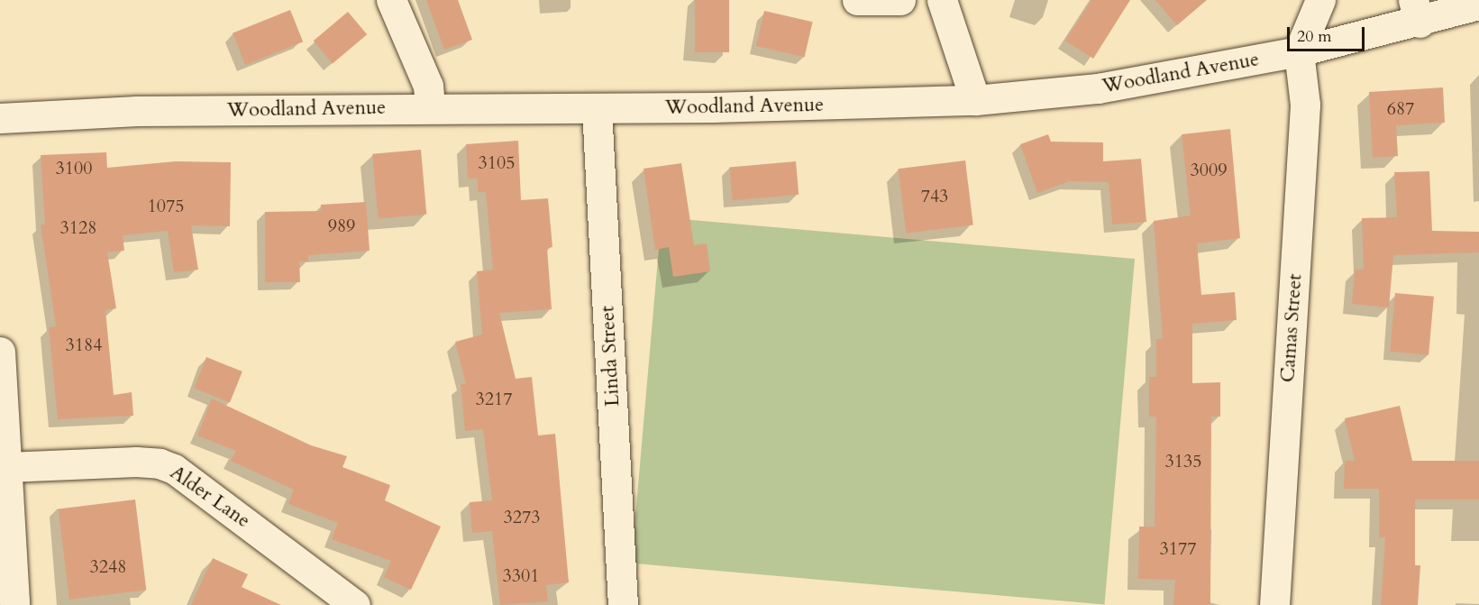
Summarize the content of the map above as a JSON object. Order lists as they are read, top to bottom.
{
  "streets": {
    "street": [
      "Woodland Avenue",
      "Camas Street",
      "Linda Street",
      "Alder Lane"
    ]
  },
  "crossings": [
    ["Woodland Avenue", "Camas Street"],
    ["Woodland Avenue", "Linda Street"]
  ],
  "house_numbers": [
    "687",
    "3105",
    "3100",
    "3009",
    "743",
    "1075",
    "989",
    "3128",
    "3184",
    "3217",
    "3135",
    "3273",
    "3177",
    "3248",
    "3301"
  ],
  "scale_bar": "20 m"
}
